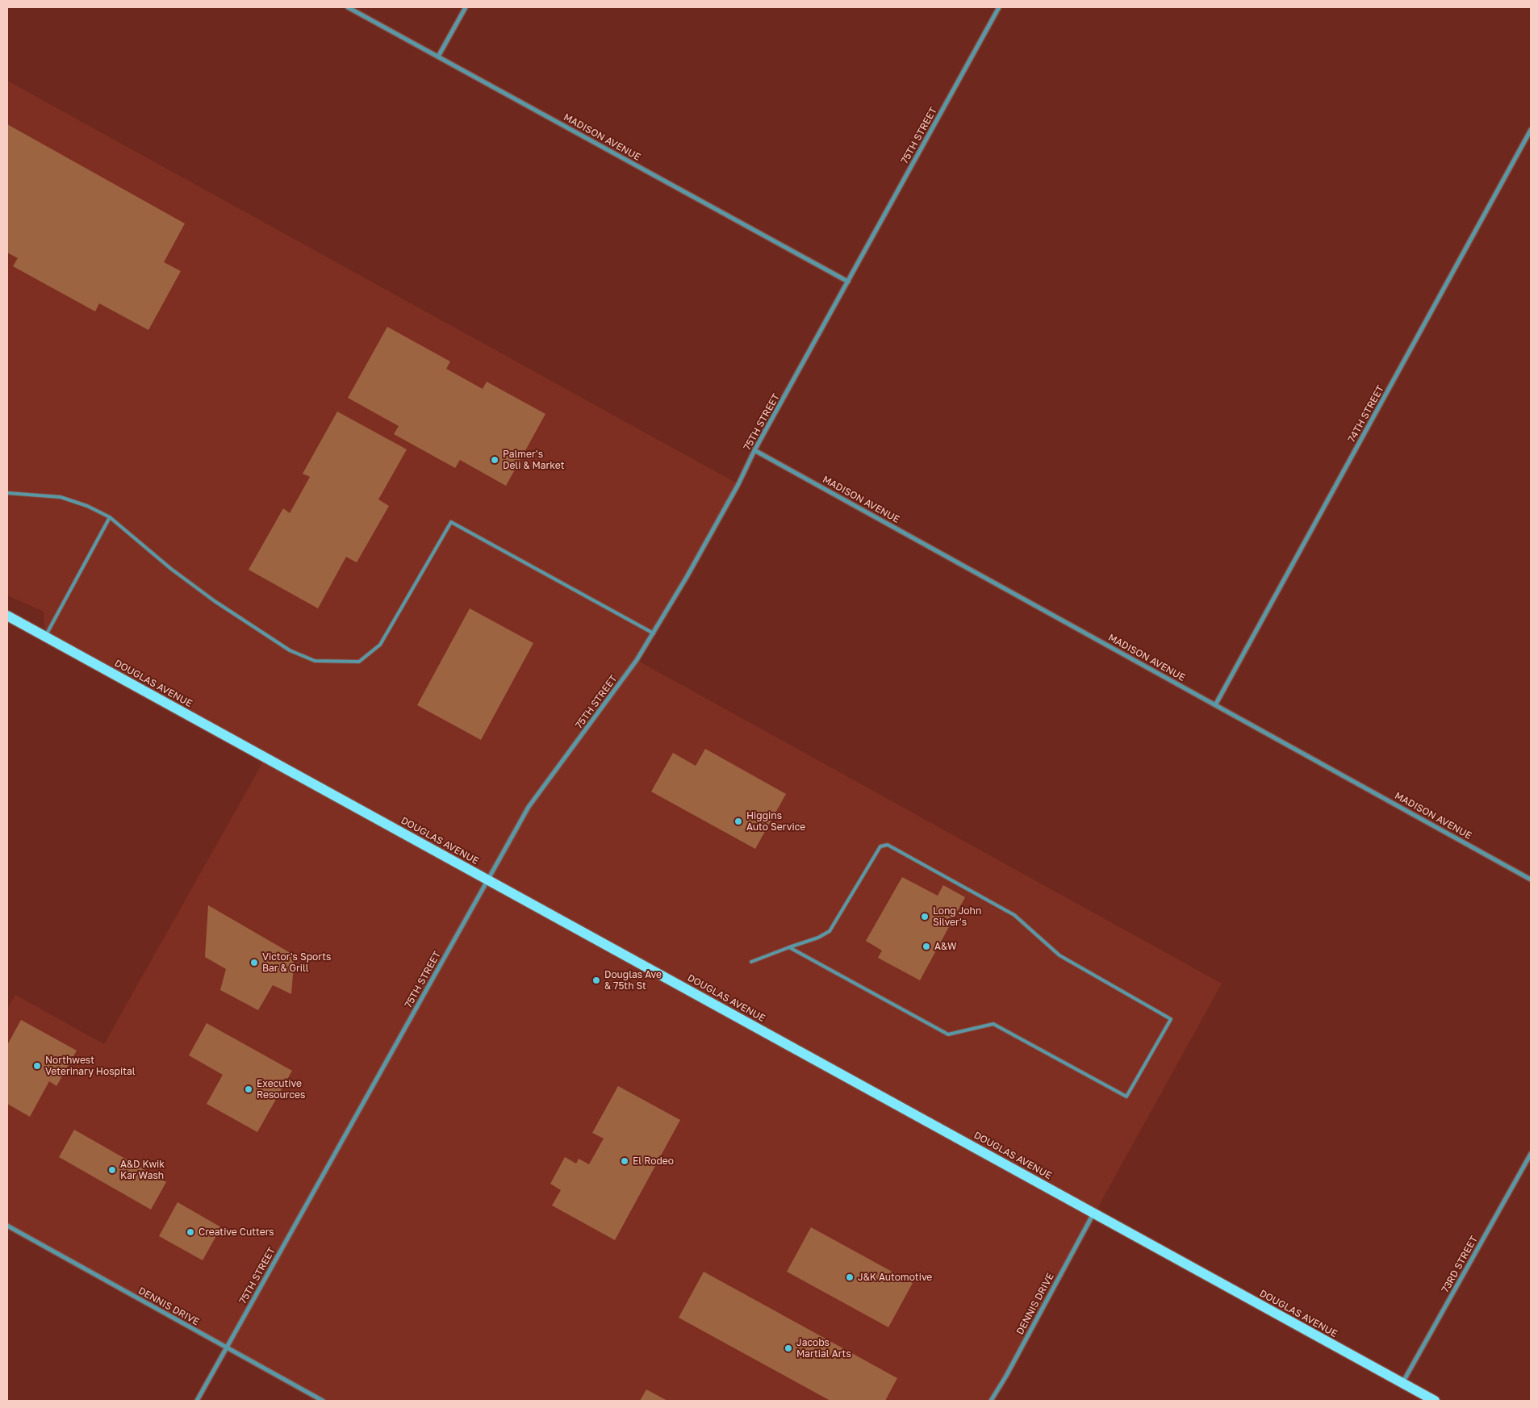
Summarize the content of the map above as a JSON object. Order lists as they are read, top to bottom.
{
  "streets": {
    "main road": ["DOUGLAS AVENUE"],
    "street": [
      "75TH STREET",
      "MADISON AVENUE",
      "74TH STREET",
      "73RD STREET",
      "DENNIS DRIVE"
    ]
  },
  "crossings": [
    ["75TH STREET", "MADISON AVENUE"],
    ["75TH STREET", "DOUGLAS AVENUE"],
    ["75TH STREET", "DENNIS DRIVE"],
    ["MADISON AVENUE", "74TH STREET"],
    ["DOUGLAS AVENUE", "73RD STREET"],
    ["DOUGLAS AVENUE", "DENNIS DRIVE"]
  ],
  "places": [
    "Palmer's Deli & Market",
    "Higgins Auto Service",
    "Long John Silver's",
    "A&W",
    "Victor's Sports Bar & Grill",
    "Douglas Ave & 75th St",
    "Northwest Veterinary Hospital",
    "Executive Resources",
    "El Rodeo",
    "A&D Kwik Kar Wash",
    "Creative Cutters",
    "J&K Automotive",
    "Jacobs Martial Arts"
  ]
}
